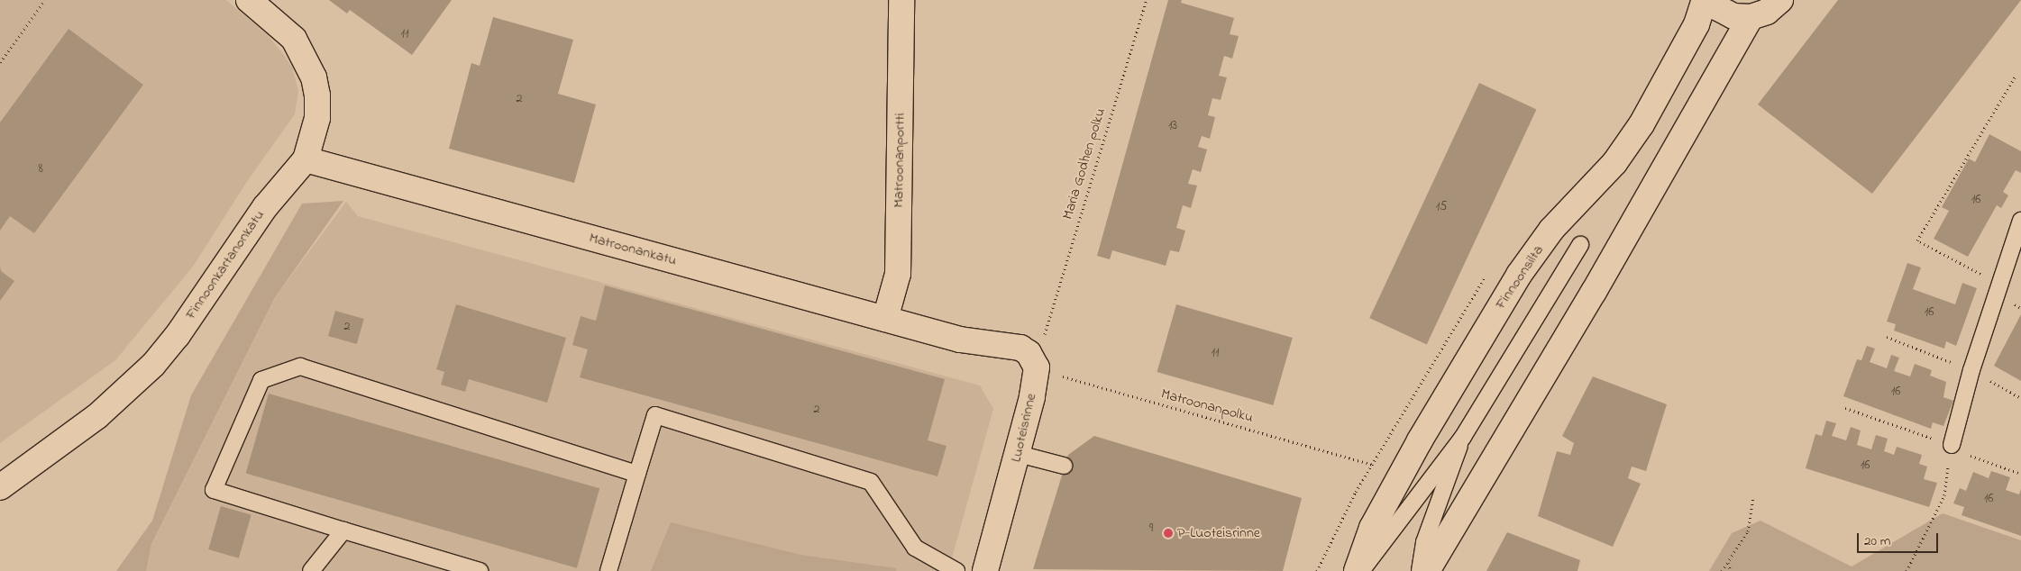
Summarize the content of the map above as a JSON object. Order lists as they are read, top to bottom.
{
  "streets": {
    "street": [
      "Matroonanportti",
      "Matroonankatu",
      "Finnoonkartanonkatu",
      "Finnoonsilta",
      "Luoteisrinne"
    ],
    "path": ["Maria Godhen polku", "Matroonanpolku"]
  },
  "crossings": [
    ["Matroonanportti", "Matroonankatu"],
    ["Matroonankatu", "Finnoonkartanonkatu"],
    ["Matroonankatu", "Matroonanpolku"],
    ["Matroonankatu", "Luoteisrinne"],
    ["Matroonanpolku", "Luoteisrinne"]
  ],
  "places": ["P-Luoteisrinne"],
  "house_numbers": [
    "11",
    "2",
    "13",
    "8",
    "16",
    "15",
    "16",
    "2",
    "11",
    "16",
    "2",
    "16",
    "16",
    "9"
  ],
  "scale_bar": "20 m"
}
